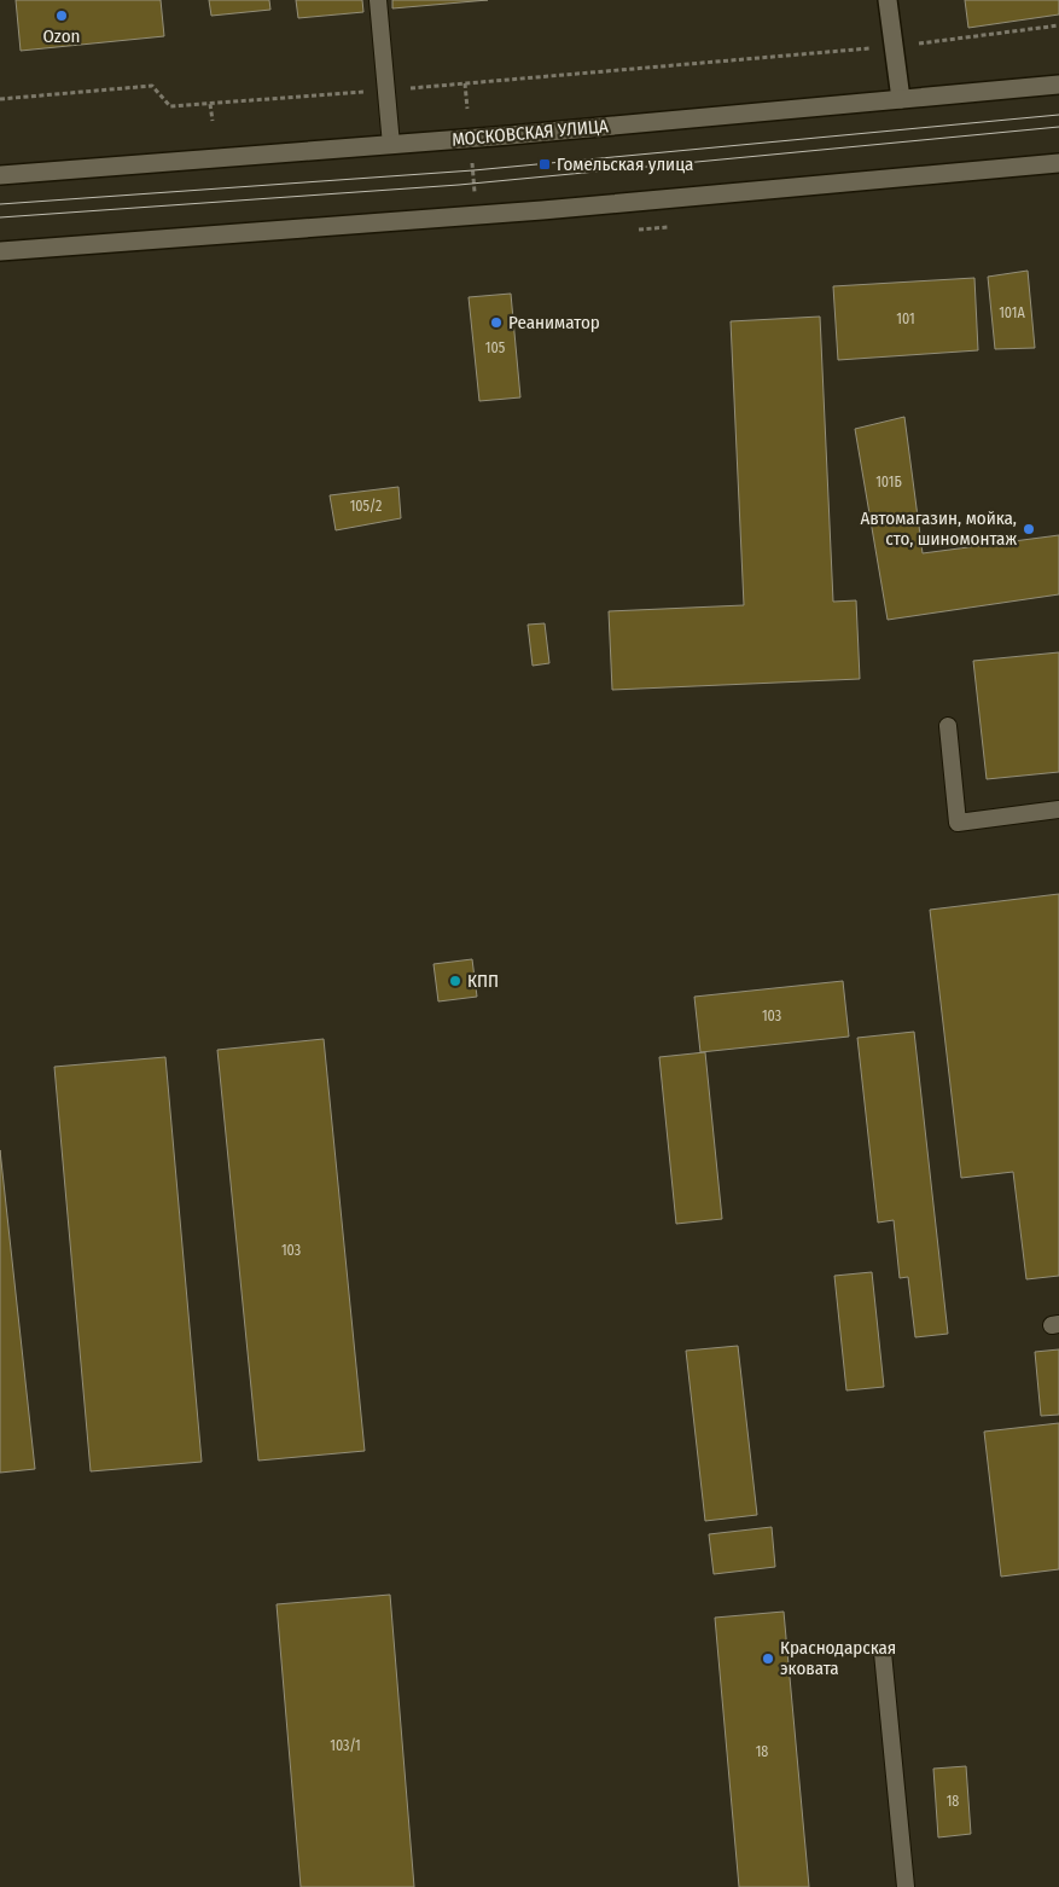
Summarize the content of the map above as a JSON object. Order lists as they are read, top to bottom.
{
  "streets": {
    "street": ["МОСКОВСКАЯ УЛИЦА"]
  },
  "places": {
    "other": [
      "Ozon",
      "Реаниматор",
      "Автомагазин, мойка, сто, шиномонтаж",
      "КПП",
      "Краснодарская эковата"
    ],
    "transit": ["Гомельская улица"]
  },
  "house_numbers": [
    "101А",
    "101",
    "105",
    "101Б",
    "105/2",
    "103",
    "103",
    "103/1",
    "18",
    "18"
  ]
}
